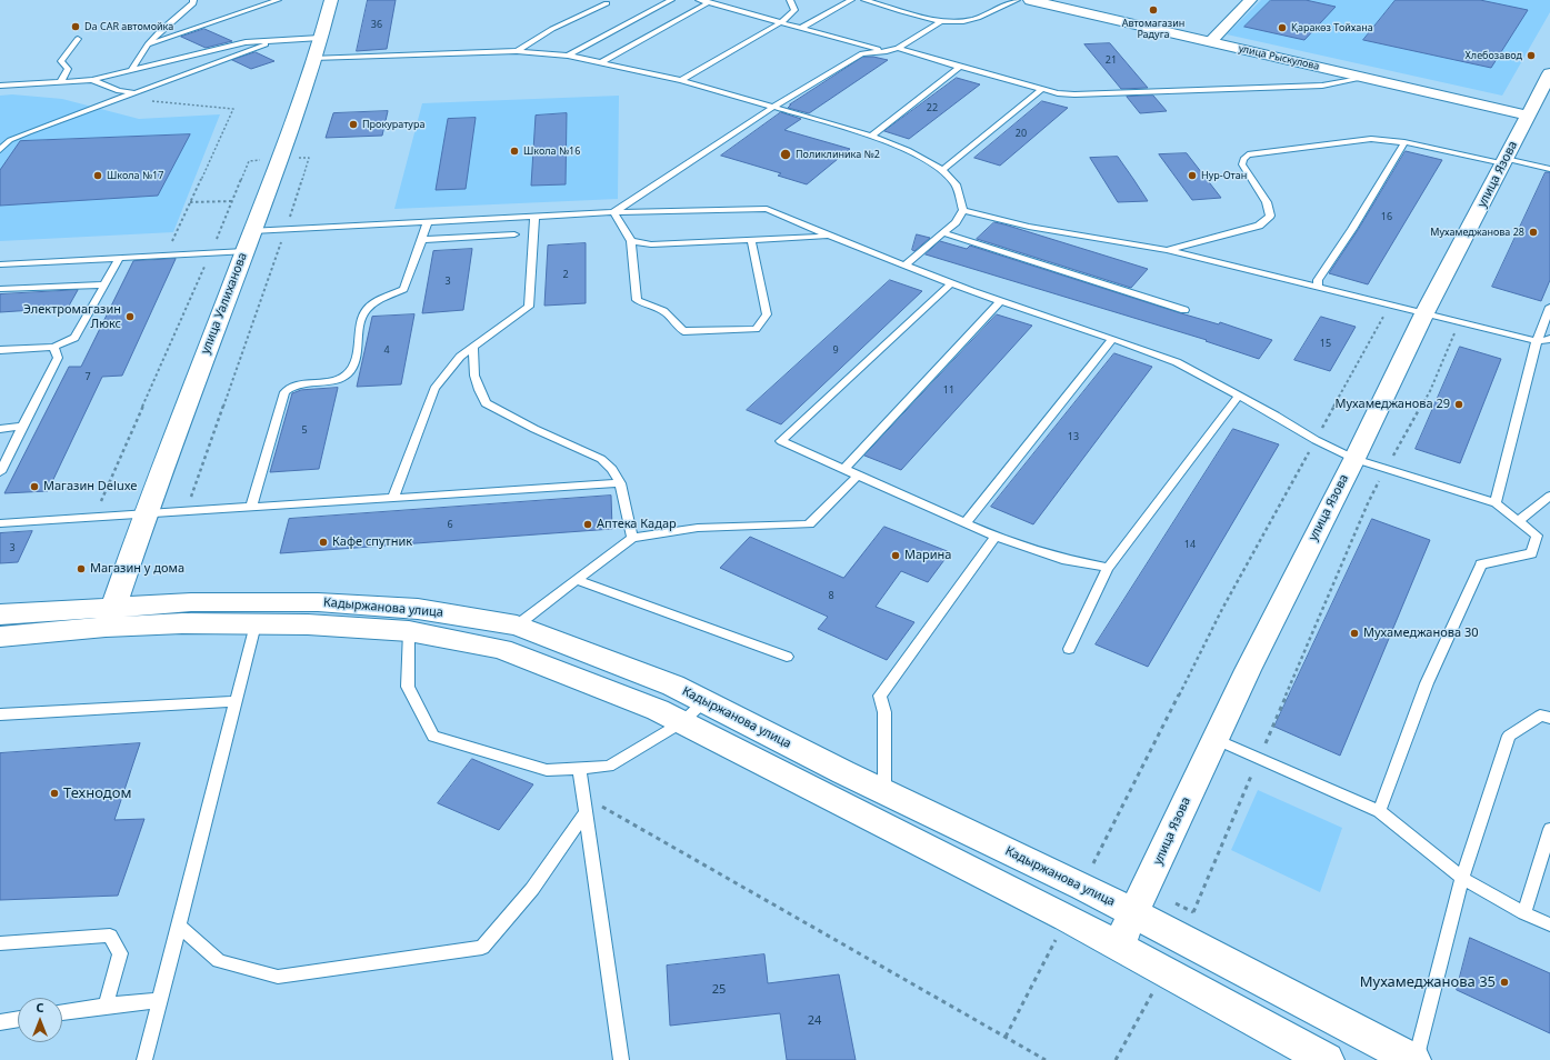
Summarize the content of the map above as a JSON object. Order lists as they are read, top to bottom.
{
  "streets": {
    "street": [
      "улица Рыскулова",
      "улица Язова",
      "улица Уалиханова",
      "Кадыржанова улица"
    ]
  },
  "crossings": [
    ["улица Рыскулова", "улица Язова"],
    ["улица Язова", "Кадыржанова улица"],
    ["улица Уалиханова", "Кадыржанова улица"]
  ],
  "places": [
    "Автомагазин Радуга",
    "Da CAR автомойка",
    "Қаракөз Тойхана",
    "Хлебозавод",
    "Прокуратура",
    "Школа №16",
    "Поликлиника №2",
    "Школа №17",
    "Нур-Отан",
    "Мухамеджанова 28",
    "Электромагазин Люкс",
    "Мухамеджанова 29",
    "Магазин Deluxe",
    "Аптека Кадар",
    "Кафе спутник",
    "Марина",
    "Магазин у дома",
    "Мухамеджанова 30",
    "Технодом",
    "Мухамеджанова 35"
  ],
  "house_numbers": [
    "36",
    "21",
    "22",
    "20",
    "16",
    "2",
    "3",
    "15",
    "4",
    "9",
    "7",
    "11",
    "5",
    "13",
    "6",
    "14",
    "3",
    "8",
    "25",
    "24"
  ],
  "north": "top"
}
